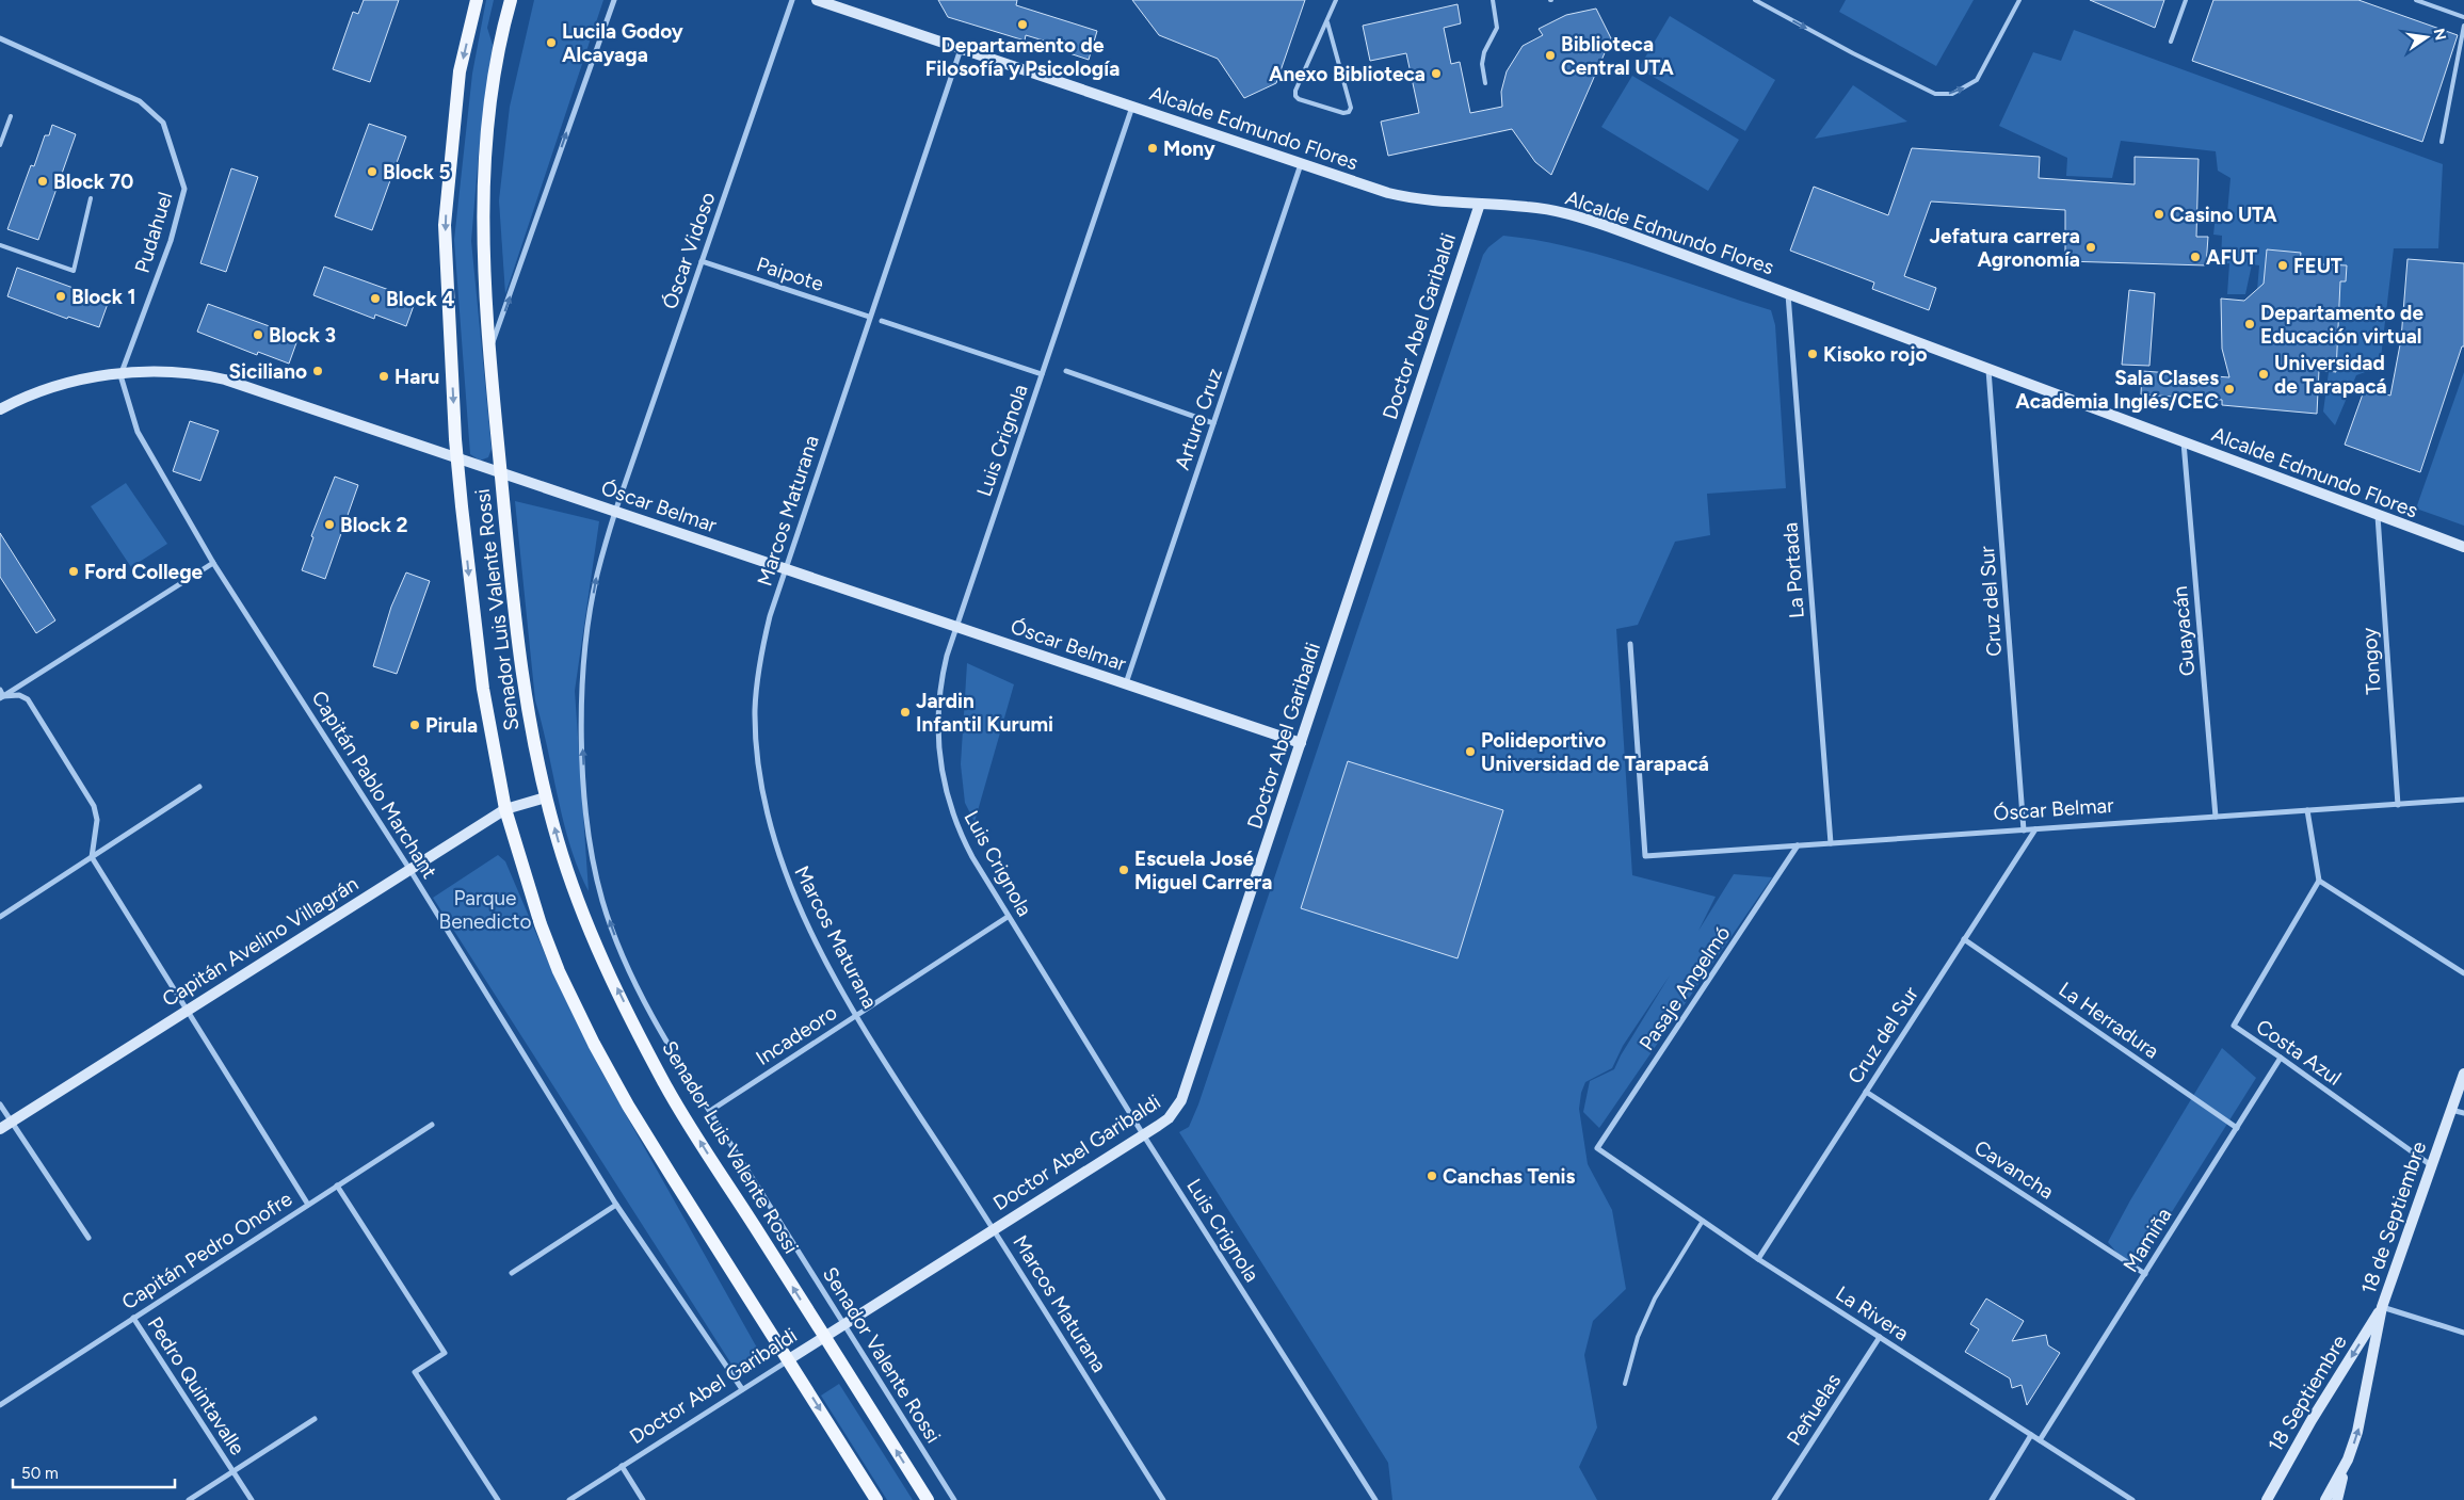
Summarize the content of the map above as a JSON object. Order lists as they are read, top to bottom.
{
  "streets": {
    "main road": ["Senador Luis Valente Rossi"],
    "street": [
      "Alcalde Edmundo Flores",
      "Pudahuel",
      "Óscar Vidoso",
      "Paipote",
      "Doctor Abel Garibaldi",
      "Arturo Cruz",
      "Luis Crignola",
      "Óscar Belmar",
      "Marcos Maturana",
      "La Portada",
      "Cruz del Sur",
      "Guayacán",
      "Tongoy",
      "Capitán Pablo Marchant",
      "Capitán Avelino Villagrán",
      "Pasaje Angelmó",
      "La Herradura",
      "Incadeoro",
      "Costa Azul",
      "Cavancha",
      "18 de Septiembre",
      "Mamiña",
      "Capitán Pedro Onofre",
      "La Rivera",
      "Senador Valente Rossi",
      "Pedro Quintavalle",
      "18 Septiembre",
      "Peñuelas"
    ]
  },
  "crossings": [
    ["Alcalde Edmundo Flores", "Doctor Abel Garibaldi"],
    ["Alcalde Edmundo Flores", "Arturo Cruz"],
    ["Alcalde Edmundo Flores", "Luis Crignola"],
    ["Alcalde Edmundo Flores", "Marcos Maturana"],
    ["Alcalde Edmundo Flores", "La Portada"],
    ["Alcalde Edmundo Flores", "Cruz del Sur"],
    ["Alcalde Edmundo Flores", "Guayacán"],
    ["Alcalde Edmundo Flores", "Tongoy"],
    ["Pudahuel", "Óscar Belmar"],
    ["Pudahuel", "Capitán Pablo Marchant"],
    ["Óscar Vidoso", "Paipote"],
    ["Óscar Vidoso", "Óscar Belmar"],
    ["Óscar Vidoso", "Senador Valente Rossi"],
    ["Paipote", "Marcos Maturana"],
    ["Doctor Abel Garibaldi", "Luis Crignola"],
    ["Doctor Abel Garibaldi", "Óscar Belmar"],
    ["Doctor Abel Garibaldi", "Marcos Maturana"],
    ["Doctor Abel Garibaldi", "Senador Luis Valente Rossi"],
    ["Doctor Abel Garibaldi", "Capitán Pablo Marchant"],
    ["Doctor Abel Garibaldi", "Senador Valente Rossi"],
    ["Arturo Cruz", "Óscar Belmar"],
    ["Luis Crignola", "Óscar Belmar"],
    ["Luis Crignola", "Incadeoro"],
    ["Óscar Belmar", "Marcos Maturana"],
    ["Óscar Belmar", "La Portada"],
    ["Óscar Belmar", "Cruz del Sur"],
    ["Óscar Belmar", "Senador Luis Valente Rossi"],
    ["Óscar Belmar", "Guayacán"],
    ["Óscar Belmar", "Tongoy"],
    ["Óscar Belmar", "Capitán Pablo Marchant"],
    ["Óscar Belmar", "Pasaje Angelmó"],
    ["Óscar Belmar", "Senador Valente Rossi"],
    ["Marcos Maturana", "Incadeoro"],
    ["Cruz del Sur", "La Herradura"],
    ["Cruz del Sur", "Cavancha"],
    ["Cruz del Sur", "La Rivera"],
    ["Senador Luis Valente Rossi", "Capitán Avelino Villagrán"],
    ["Capitán Pablo Marchant", "Capitán Avelino Villagrán"],
    ["Pasaje Angelmó", "La Rivera"],
    ["La Herradura", "Mamiña"],
    ["Incadeoro", "Senador Valente Rossi"],
    ["Costa Azul", "18 de Septiembre"],
    ["Costa Azul", "Mamiña"],
    ["Cavancha", "Mamiña"],
    ["18 de Septiembre", "18 Septiembre"],
    ["Mamiña", "La Rivera"],
    ["Capitán Pedro Onofre", "Pedro Quintavalle"],
    ["La Rivera", "Peñuelas"]
  ],
  "one_way": ["18 de Septiembre", "Senador Valente Rossi"],
  "parks": ["Parque Benedicto"],
  "places": [
    "Departamento de Filosofía y Psicología",
    "Lucila Godoy Alcayaga",
    "Biblioteca Central UTA",
    "Anexo Biblioteca",
    "Mony",
    "Block 5",
    "Block 70",
    "Casino UTA",
    "Jefatura carrera Agronomía",
    "AFUT",
    "FEUT",
    "Block 1",
    "Block 4",
    "Departamento de Educación virtual",
    "Block 3",
    "Kisoko rojo",
    "Siciliano",
    "Universidad de Tarapacá",
    "Haru",
    "Sala Clases Academia Inglés/CEC",
    "Block 2",
    "Ford College",
    "Jardin Infantil Kurumi",
    "Pirula",
    "Polideportivo Universidad de Tarapacá",
    "Escuela José Miguel Carrera",
    "Canchas Tenis"
  ],
  "scale_bar": "50 m",
  "north": "right"
}
